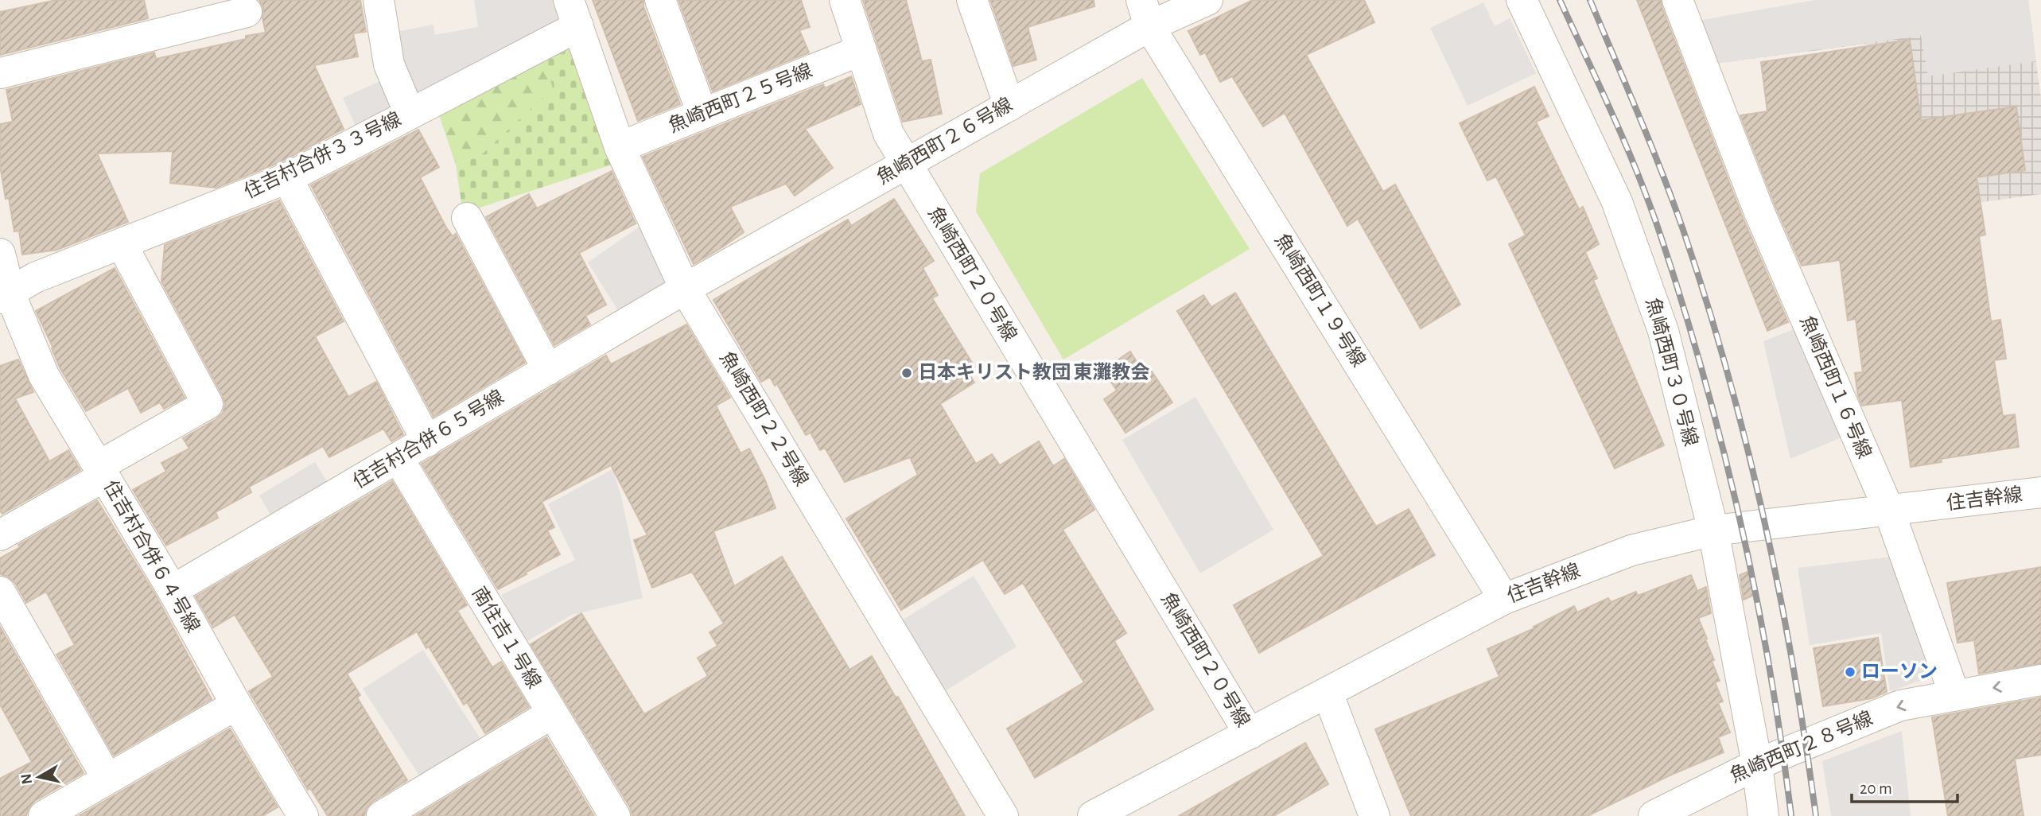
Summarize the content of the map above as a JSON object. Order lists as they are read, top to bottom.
{
  "streets": {
    "street": [
      "魚崎西町２５号線",
      "魚崎西町２６号線",
      "住吉村合併３３号線",
      "魚崎西町２０号線",
      "魚崎西町１９号線",
      "魚崎西町３０号線",
      "魚崎西町１６号線",
      "魚崎西町２２号線",
      "住吉村合併６５号線",
      "住吉幹線",
      "住吉村合併６４号線",
      "南住吉１号線",
      "魚崎西町２８号線"
    ]
  },
  "crossings": [
    ["魚崎西町２５号線", "魚崎西町２０号線"],
    ["魚崎西町２５号線", "魚崎西町２２号線"],
    ["魚崎西町２６号線", "魚崎西町２０号線"],
    ["魚崎西町２６号線", "魚崎西町１９号線"],
    ["魚崎西町２６号線", "魚崎西町２２号線"],
    ["魚崎西町２６号線", "住吉村合併６５号線"],
    ["住吉村合併３３号線", "魚崎西町２２号線"],
    ["住吉村合併３３号線", "住吉村合併６４号線"],
    ["魚崎西町２０号線", "住吉幹線"],
    ["魚崎西町１９号線", "住吉幹線"],
    ["魚崎西町３０号線", "住吉幹線"],
    ["魚崎西町３０号線", "魚崎西町２８号線"],
    ["魚崎西町１６号線", "住吉幹線"],
    ["魚崎西町１６号線", "魚崎西町２８号線"],
    ["魚崎西町２２号線", "住吉村合併６５号線"],
    ["住吉村合併６５号線", "住吉村合併６４号線"],
    ["住吉村合併６５号線", "南住吉１号線"]
  ],
  "one_way": ["魚崎西町２８号線"],
  "places": ["日本キリスト教団 東灘教会", "ローソン"],
  "scale_bar": "20 m",
  "north": "left"
}
